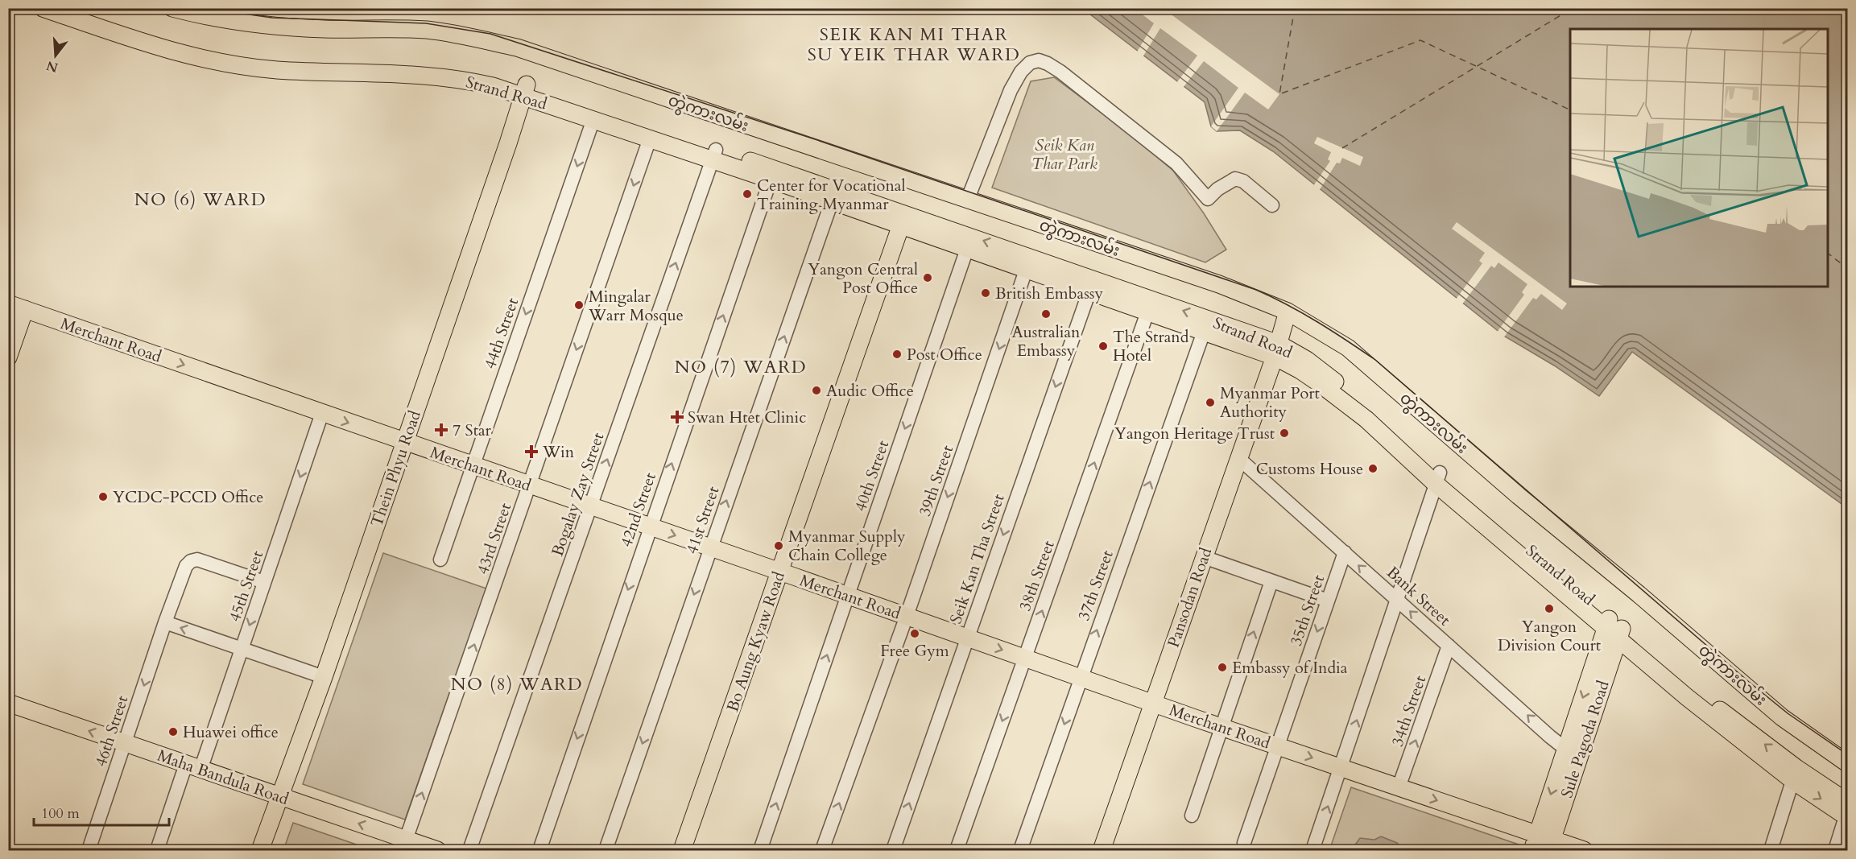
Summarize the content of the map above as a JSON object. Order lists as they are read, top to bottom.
{
  "streets": {
    "main road": [
      "Strand Road",
      "တွဲကားလမ်း",
      "Merchant Road",
      "Thein Phyu Road",
      "Pansodan Road",
      "Bo Aung Kyaw Road",
      "Sule Pagoda Road",
      "Maha Bandula Road"
    ],
    "street": [
      "44th Street",
      "40th Street",
      "39th Street",
      "Bogalay Zay Street",
      "42nd Street",
      "41st Street",
      "43rd Street",
      "Seik Kan Tha Street",
      "38th Street",
      "37th Street",
      "45th Street",
      "Bank Street",
      "35th Street",
      "34th Street",
      "46th Street"
    ]
  },
  "crossings": [
    ["Strand Road", "44th Street"],
    ["Strand Road", "Thein Phyu Road"],
    ["Strand Road", "40th Street"],
    ["Strand Road", "39th Street"],
    ["Strand Road", "Bogalay Zay Street"],
    ["Strand Road", "42nd Street"],
    ["Strand Road", "41st Street"],
    ["Strand Road", "43rd Street"],
    ["Strand Road", "Seik Kan Tha Street"],
    ["Strand Road", "38th Street"],
    ["Strand Road", "37th Street"],
    ["Strand Road", "Pansodan Road"],
    ["Strand Road", "Bo Aung Kyaw Road"],
    ["Strand Road", "Sule Pagoda Road"],
    ["တွဲကားလမ်း", "Pansodan Road"],
    ["44th Street", "Merchant Road"],
    ["Merchant Road", "Thein Phyu Road"],
    ["Merchant Road", "40th Street"],
    ["Merchant Road", "39th Street"],
    ["Merchant Road", "Bogalay Zay Street"],
    ["Merchant Road", "42nd Street"],
    ["Merchant Road", "41st Street"],
    ["Merchant Road", "43rd Street"],
    ["Merchant Road", "Seik Kan Tha Street"],
    ["Merchant Road", "38th Street"],
    ["Merchant Road", "37th Street"],
    ["Merchant Road", "45th Street"],
    ["Merchant Road", "Pansodan Road"],
    ["Merchant Road", "35th Street"],
    ["Merchant Road", "Bo Aung Kyaw Road"],
    ["Merchant Road", "34th Street"],
    ["Merchant Road", "Sule Pagoda Road"],
    ["Thein Phyu Road", "Maha Bandula Road"],
    ["43rd Street", "Maha Bandula Road"],
    ["45th Street", "46th Street"],
    ["45th Street", "Maha Bandula Road"],
    ["Bank Street", "Pansodan Road"],
    ["Bank Street", "35th Street"],
    ["Bank Street", "34th Street"],
    ["Bank Street", "Sule Pagoda Road"],
    ["46th Street", "Maha Bandula Road"]
  ],
  "one_way": [
    "44th Street",
    "Merchant Road",
    "Bogalay Zay Street",
    "45th Street",
    "Bank Street",
    "Maha Bandula Road"
  ],
  "districts": [
    "SEIK KAN MI THAR SU YEIK THAR WARD",
    "NO (6) WARD",
    "NO (7) WARD",
    "NO (8) WARD"
  ],
  "parks": ["Seik Kan Thar Park"],
  "places": {
    "other": [
      "Center for Vocational Training Myanmar",
      "Yangon Central Post Office",
      "British Embassy",
      "Mingalar Warr Mosque",
      "Australian Embassy",
      "The Strand Hotel",
      "Post Office",
      "Audic Office",
      "Myanmar Port Authority",
      "Yangon Heritage Trust",
      "Customs House",
      "YCDC-PCCD Office",
      "Myanmar Supply Chain College",
      "Yangon Division Court",
      "Free Gym",
      "Embassy of India",
      "Huawei office"
    ],
    "health": ["Swan Htet Clinic", "7 Star", "Win"]
  },
  "scale_bar": "100 m",
  "north": "bottom"
}
